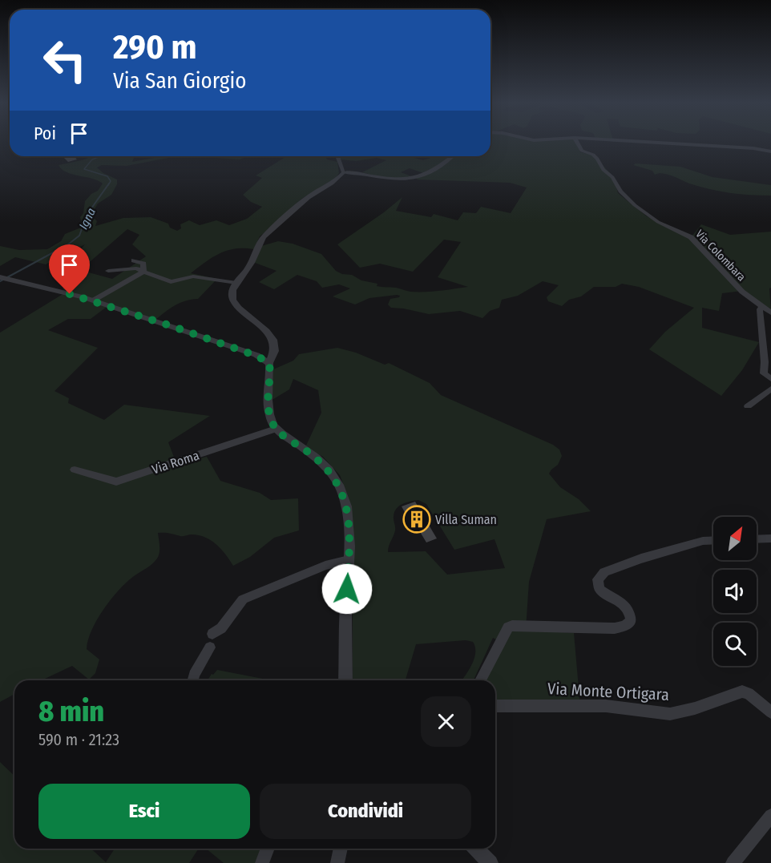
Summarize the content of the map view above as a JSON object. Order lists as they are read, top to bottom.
{
  "streets": {
    "street": ["Via Colombara", "Via Roma", "Via Monte Ortigara"]
  },
  "water": ["Igna"],
  "places": {
    "building": ["Villa Suman"]
  },
  "north": "top right",
  "page": {
    "turn": ["290 m", "Via San Giorgio"],
    "then": "Poi",
    "heading": ["8 min", "590 m · 21:23"],
    "buttons": ["Esci", "Condividi"]
  }
}
